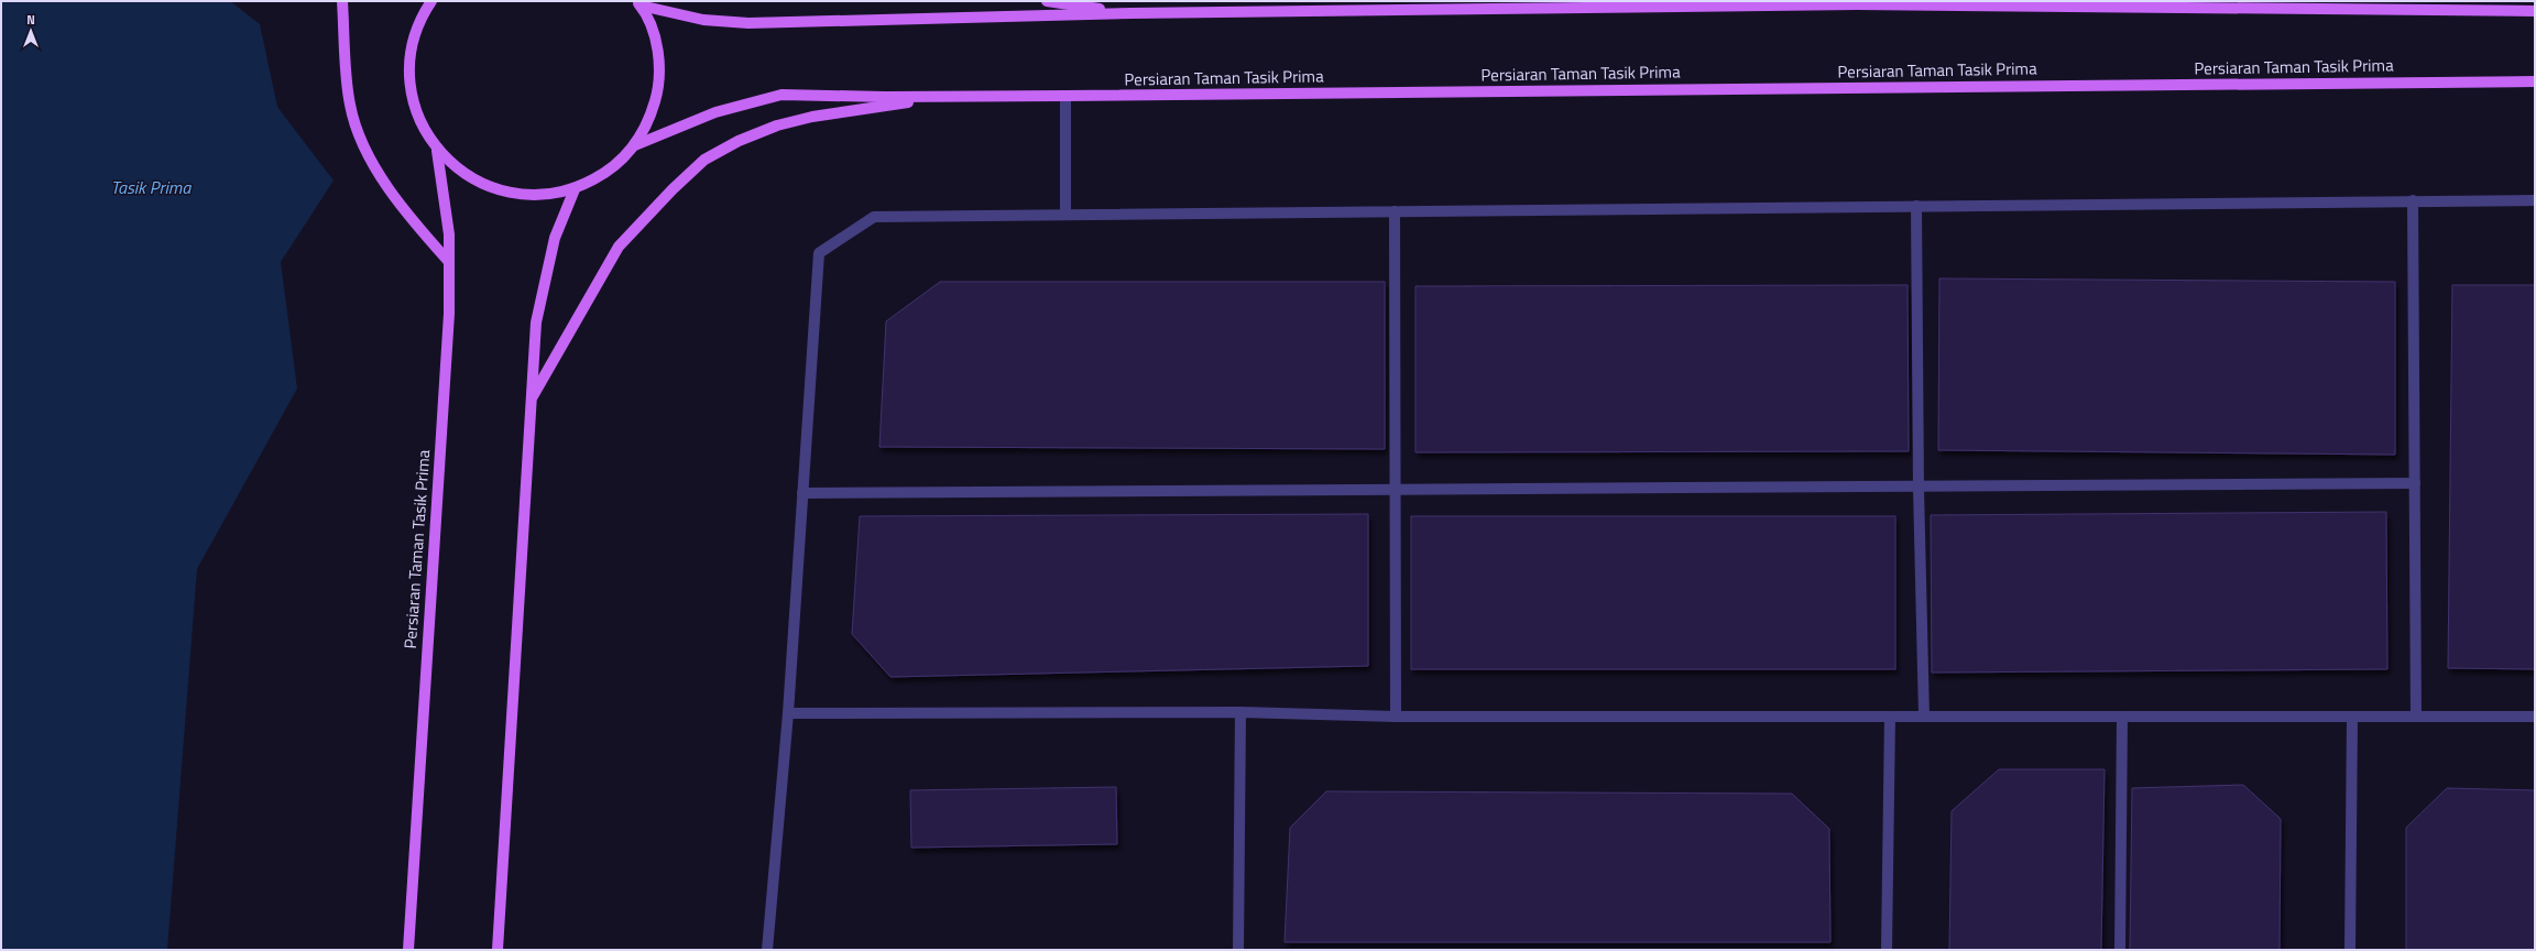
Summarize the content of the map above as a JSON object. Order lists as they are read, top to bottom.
{
  "streets": {
    "main road": ["Persiaran Taman Tasik Prima"]
  },
  "water": ["Tasik Prima"],
  "north": "top"
}
